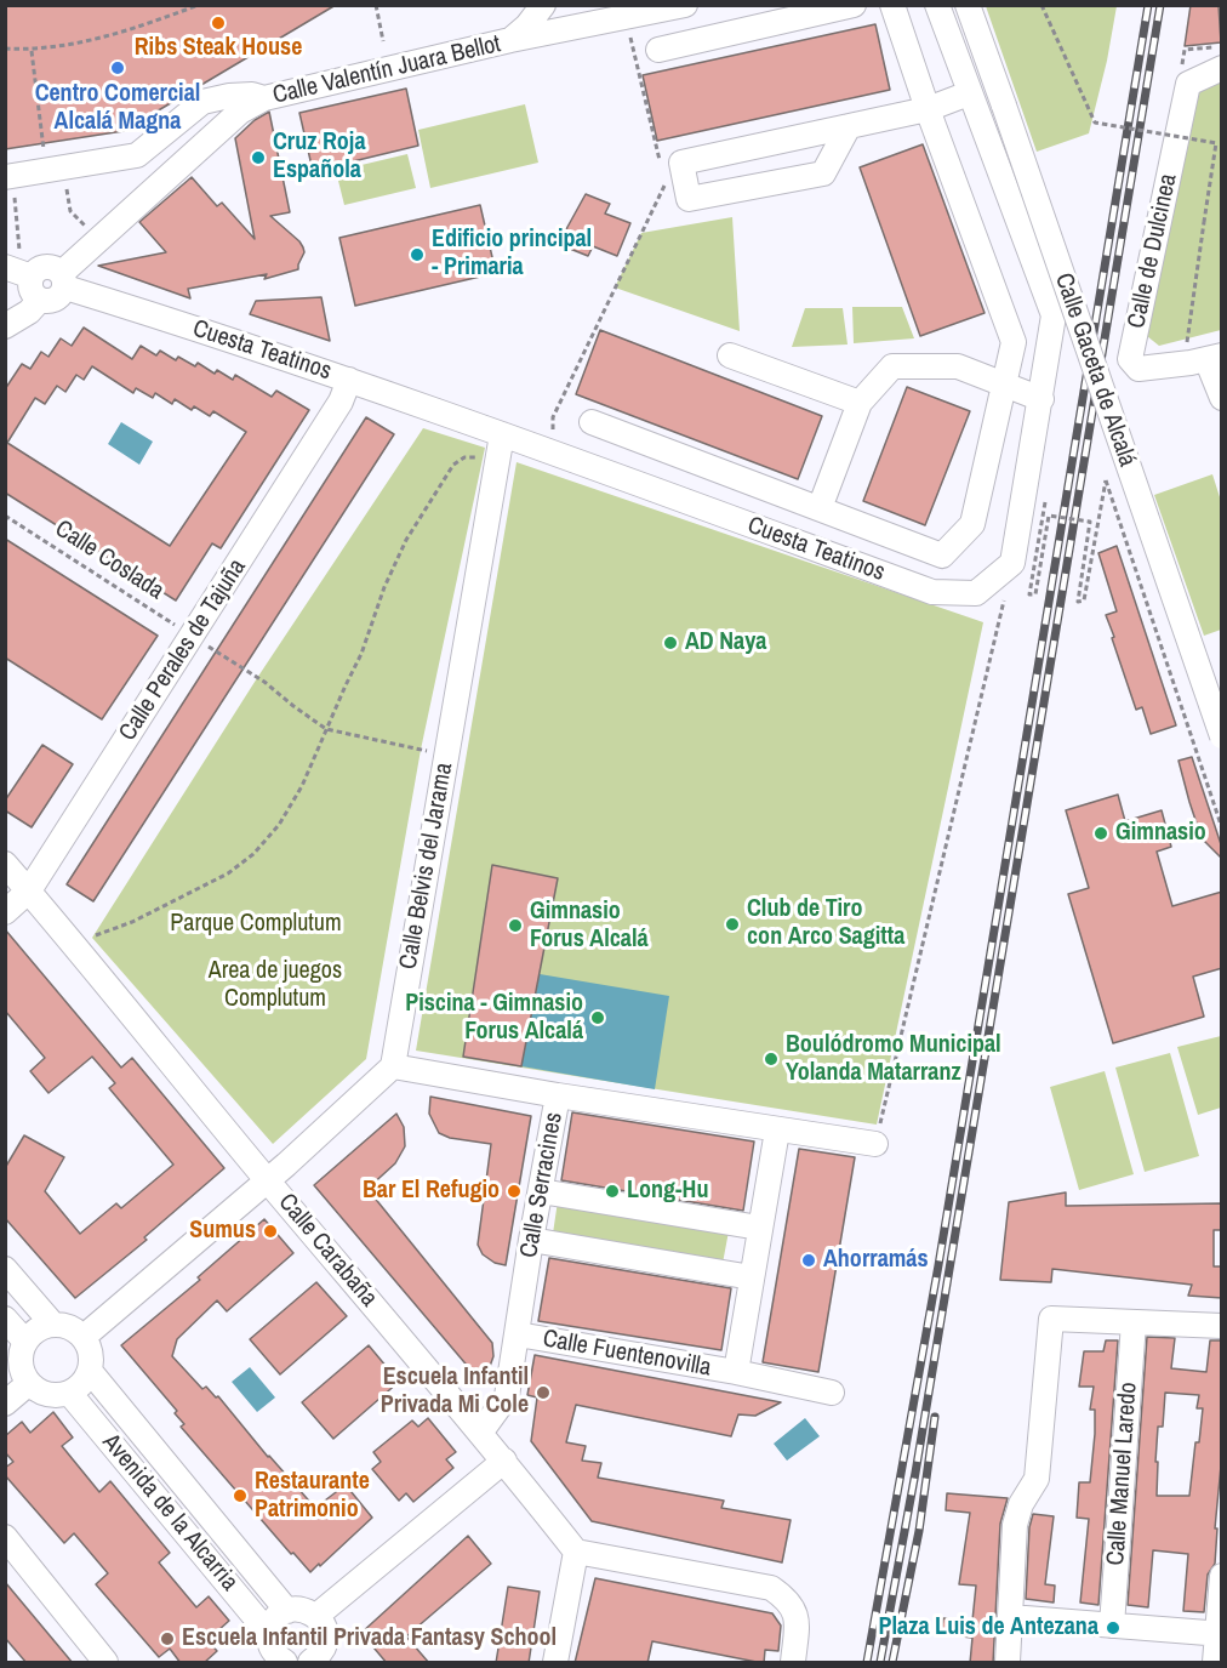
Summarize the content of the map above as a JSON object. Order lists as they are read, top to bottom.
{
  "streets": {
    "street": [
      "Calle Valentín Juara Bellot",
      "Calle de Dulcinea",
      "Cuesta Teatinos",
      "Calle Gaceta de Alcalá",
      "Calle Perales de Tajuña",
      "Calle Belvis del Jarama",
      "Calle Serracines",
      "Calle Carabaña",
      "Calle Fuentenovilla",
      "Calle Manuel Laredo",
      "Avenida de la Alcarria"
    ],
    "path": ["Calle Coslada"]
  },
  "crossings": [
    ["Calle Valentín Juara Bellot", "Cuesta Teatinos"],
    ["Cuesta Teatinos", "Calle Perales de Tajuña"],
    ["Cuesta Teatinos", "Calle Belvis del Jarama"],
    ["Calle Coslada", "Calle Perales de Tajuña"],
    ["Calle Perales de Tajuña", "Calle Carabaña"],
    ["Calle Belvis del Jarama", "Calle Serracines"],
    ["Calle Serracines", "Calle Carabaña"],
    ["Calle Serracines", "Calle Fuentenovilla"]
  ],
  "parks": ["Parque Complutum", "Area de juegos Complutum"],
  "places": [
    "Ribs Steak House",
    "Centro Comercial Alcalá Magna",
    "Cruz Roja Española",
    "Edificio principal - Primaria",
    "AD Naya",
    "Gimnasio",
    "Club de Tiro con Arco Sagitta",
    "Gimnasio Forus Alcalá",
    "Piscina - Gimnasio Forus Alcalá",
    "Boulódromo Municipal Yolanda Matarranz",
    "Bar El Refugio",
    "Long-Hu",
    "Sumus",
    "Ahorramás",
    "Escuela Infantil Privada Mi Cole",
    "Restaurante Patrimonio",
    "Plaza Luis de Antezana",
    "Escuela Infantil Privada Fantasy School"
  ]
}
